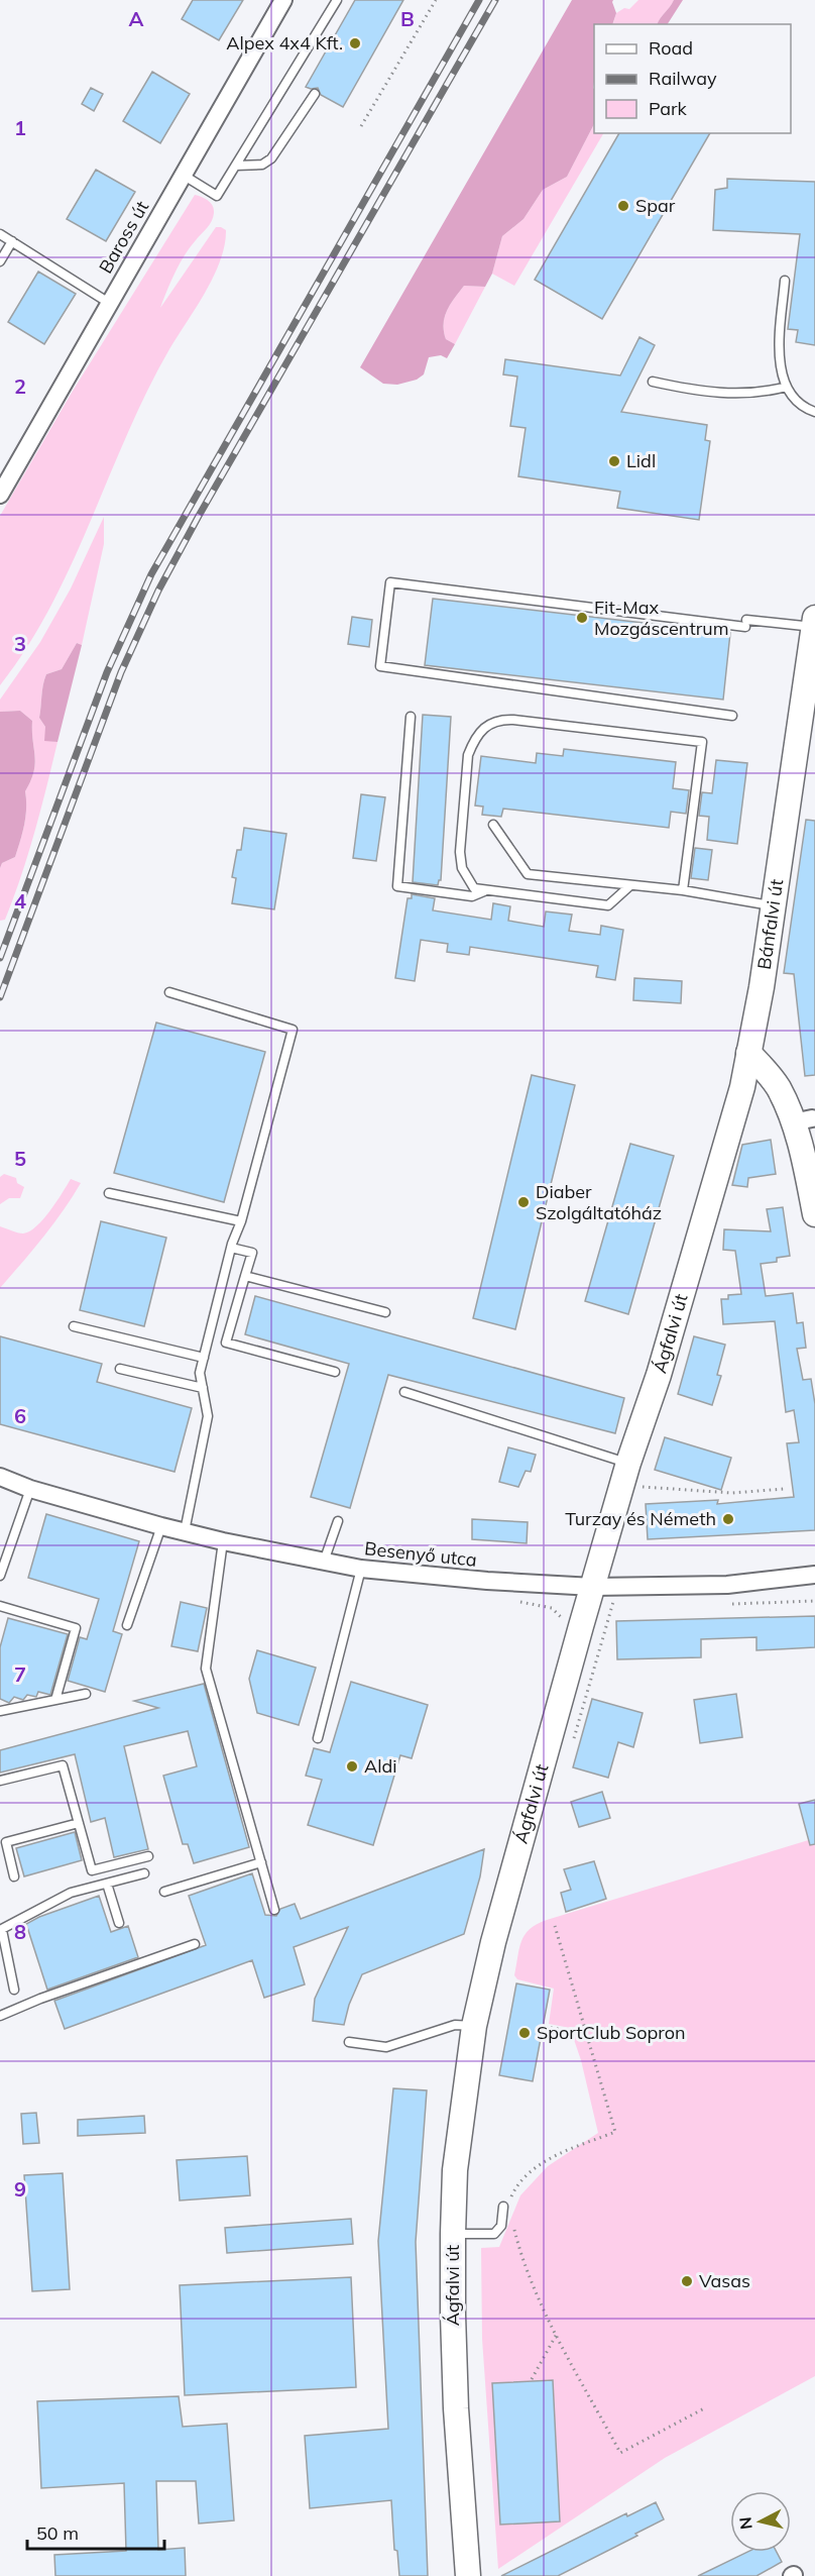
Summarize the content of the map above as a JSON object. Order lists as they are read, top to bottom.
{
  "streets": {
    "main road": ["Bánfalvi út", "Ágfalvi út"],
    "street": ["Baross út", "Besenyő utca"]
  },
  "crossings": [
    ["Bánfalvi út", "Ágfalvi út"],
    ["Ágfalvi út", "Besenyő utca"]
  ],
  "places": [
    "Alpex 4x4 Kft.",
    "Spar",
    "Lidl",
    "Fit-Max Mozgáscentrum",
    "Diaber Szolgáltatóház",
    "Turzay és Németh",
    "Aldi",
    "SportClub Sopron",
    "Vasas"
  ],
  "legend": ["Road", "Railway", "Park"],
  "scale_bar": "50 m",
  "north": "left",
  "grid": {
    "columns": ["A", "B"],
    "rows": [
      "1",
      "2",
      "3",
      "4",
      "5",
      "6",
      "7",
      "8",
      "9"
    ]
  }
}
